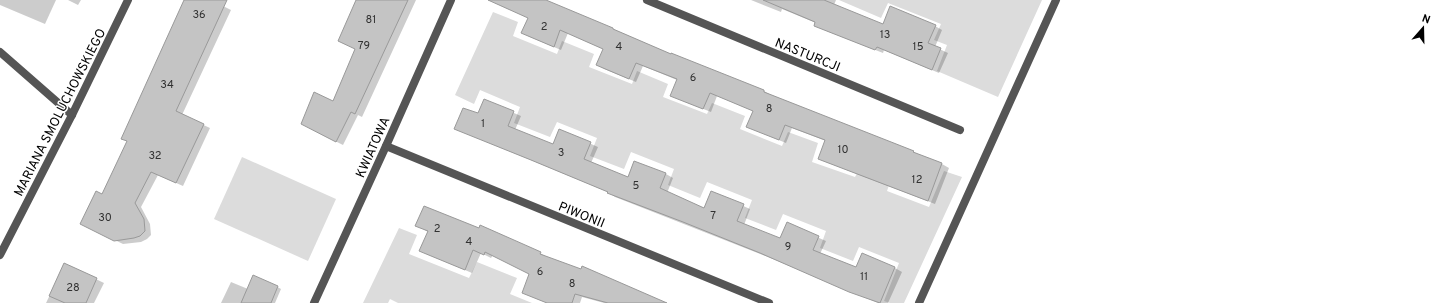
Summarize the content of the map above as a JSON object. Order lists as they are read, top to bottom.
{
  "streets": {
    "street": [
      "NASTURCJI",
      "MARIANA SMOLUCHOWSKIEGO",
      "KWIATOWA",
      "PIWONII"
    ]
  },
  "crossings": [
    ["KWIATOWA", "PIWONII"]
  ],
  "house_numbers": [
    "36",
    "81",
    "2",
    "13",
    "79",
    "4",
    "15",
    "6",
    "34",
    "8",
    "1",
    "10",
    "3",
    "32",
    "12",
    "5",
    "7",
    "30",
    "2",
    "4",
    "9",
    "6",
    "11",
    "8",
    "28"
  ],
  "north": "top"
}
